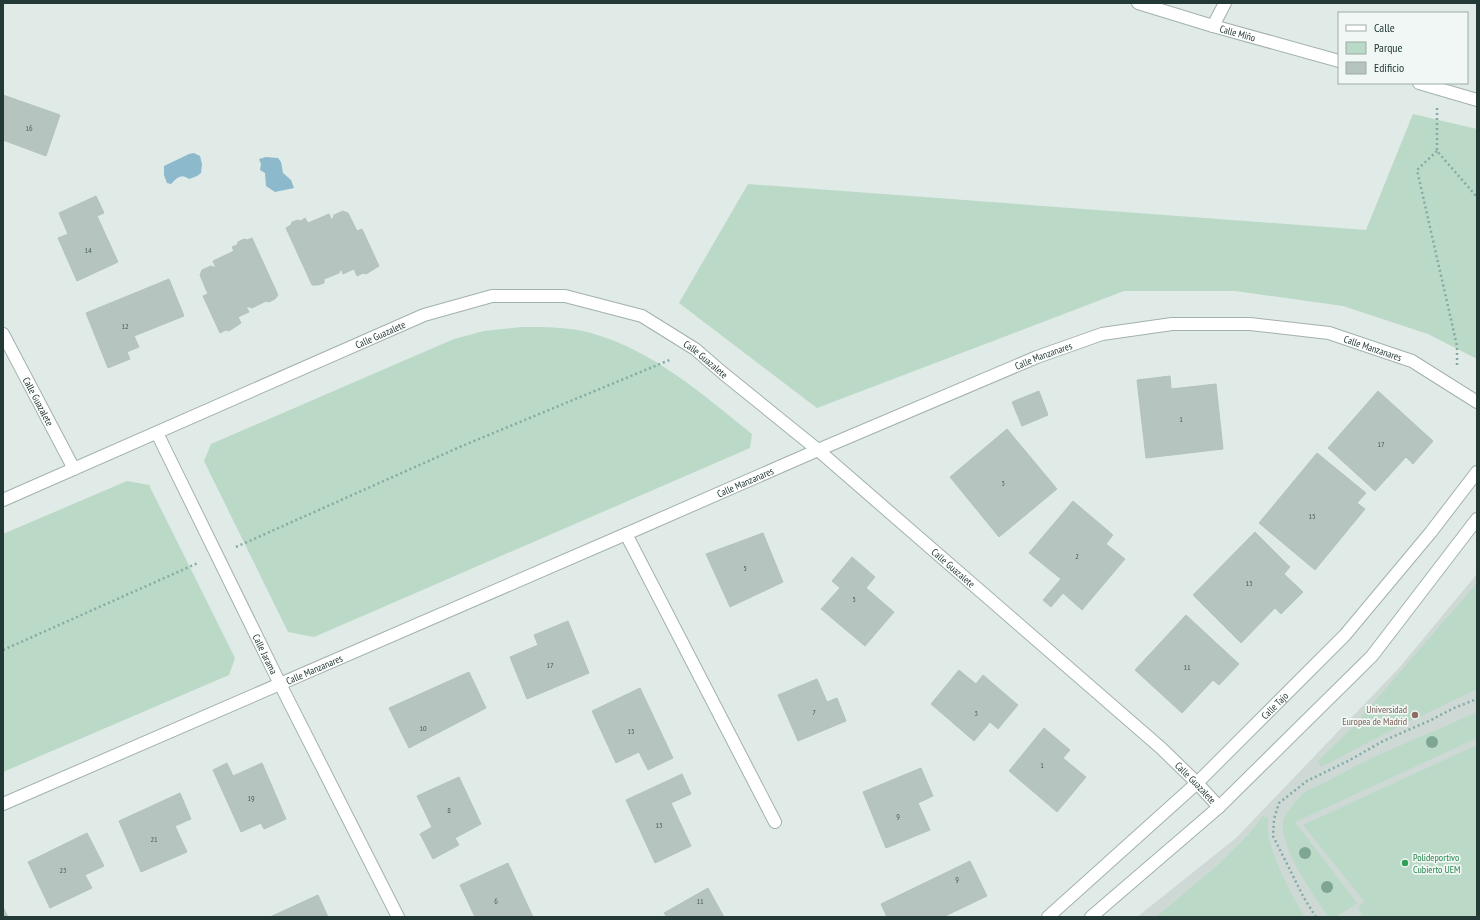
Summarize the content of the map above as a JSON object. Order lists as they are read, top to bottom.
{
  "streets": {
    "street": [
      "Calle Miño",
      "Calle Guazalete",
      "Calle Manzanares",
      "Calle Jarama",
      "Calle Tajo"
    ]
  },
  "crossings": [
    ["Calle Guazalete", "Calle Manzanares"],
    ["Calle Guazalete", "Calle Jarama"],
    ["Calle Guazalete", "Calle Tajo"],
    ["Calle Manzanares", "Calle Jarama"]
  ],
  "places": ["Universidad Europea de Madrid", "Polideportivo Cubierto UEM"],
  "house_numbers": [
    "16",
    "14",
    "12",
    "1",
    "17",
    "3",
    "15",
    "2",
    "5",
    "13",
    "5",
    "17",
    "11",
    "7",
    "3",
    "10",
    "15",
    "1",
    "19",
    "8",
    "9",
    "13",
    "21",
    "23",
    "9",
    "6",
    "11"
  ],
  "legend": ["Calle", "Parque", "Edificio"]
}
